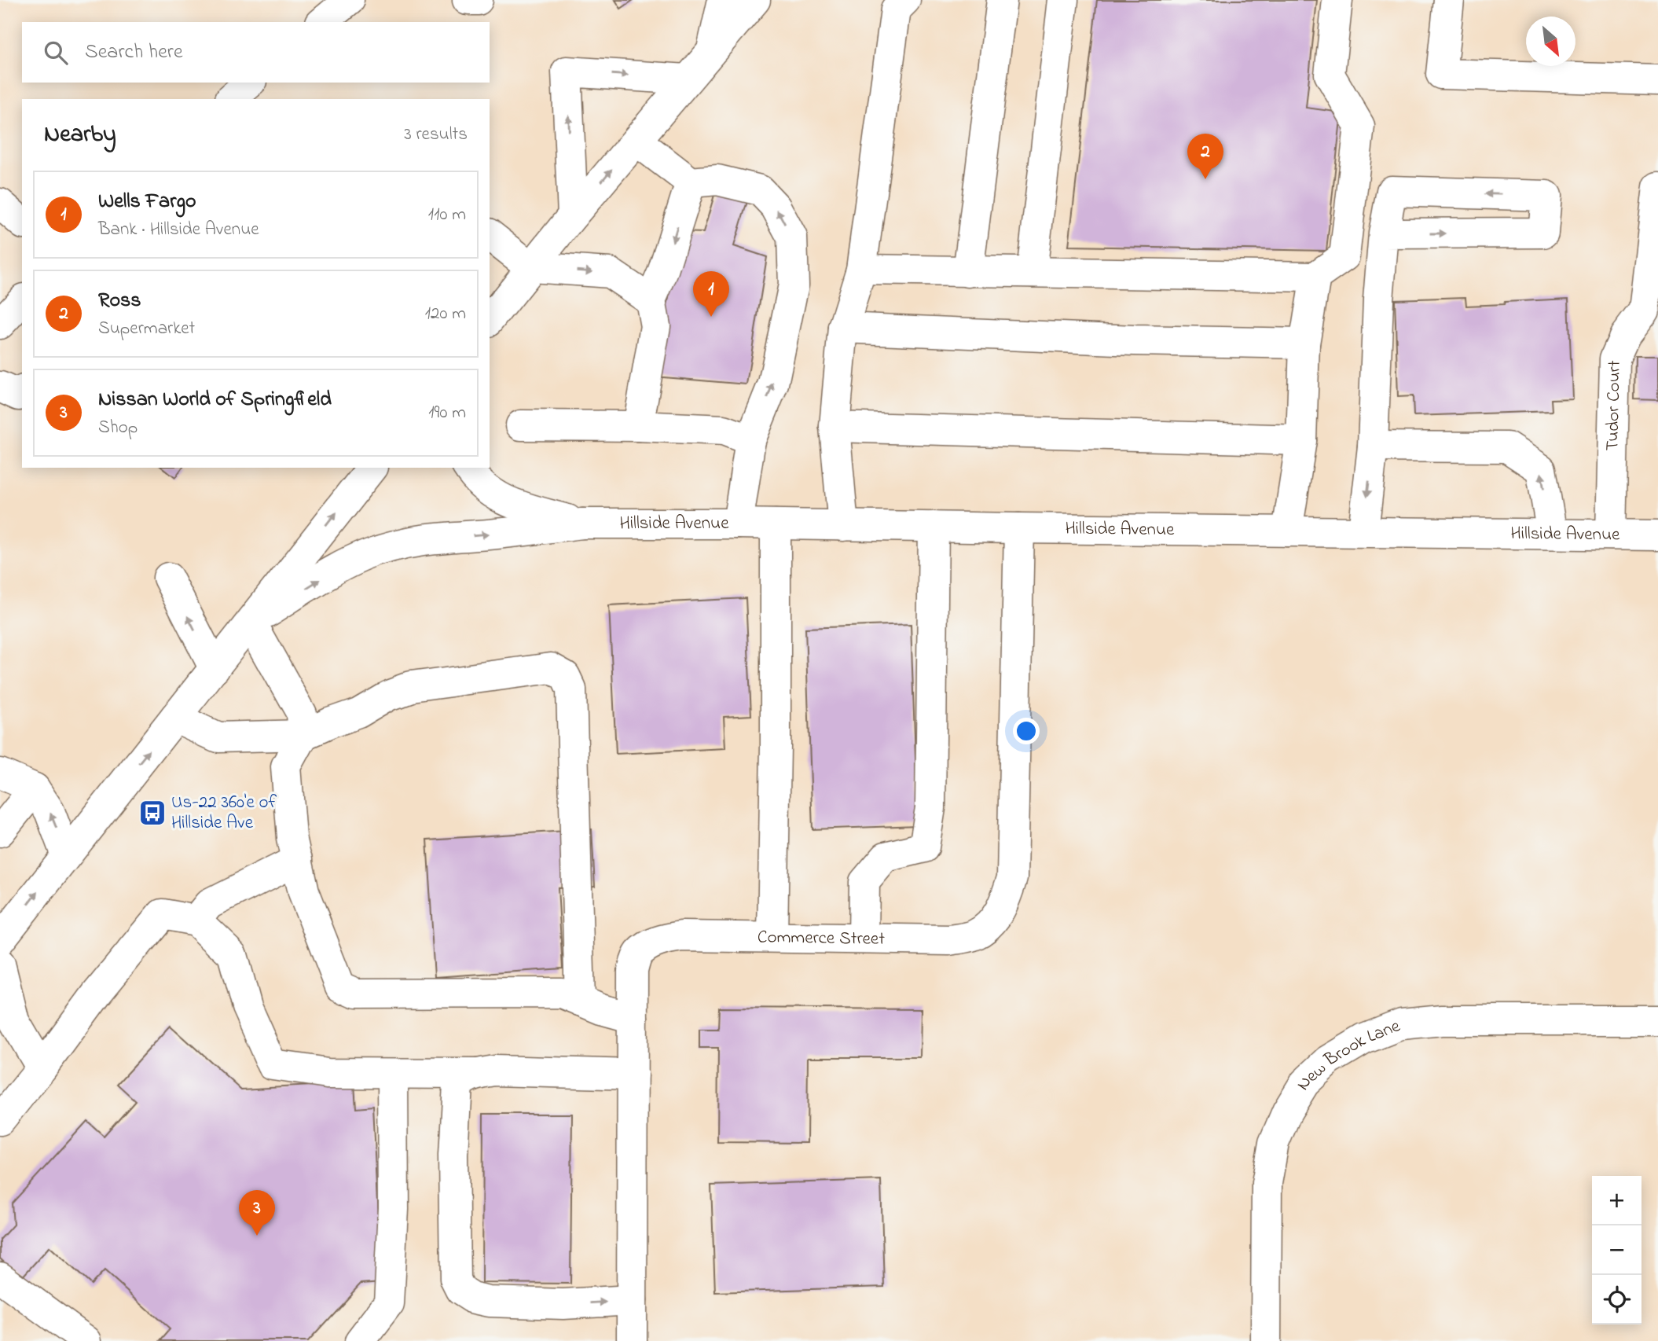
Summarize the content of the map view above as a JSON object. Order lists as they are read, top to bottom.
{
  "streets": {
    "main road": [
      "Tudor Court",
      "Hillside Avenue",
      "Commerce Street",
      "New Brook Lane"
    ]
  },
  "crossings": [
    ["Tudor Court", "Hillside Avenue"],
    ["Hillside Avenue", "Commerce Street"]
  ],
  "places": {
    "bus stop": ["Us-22 360'e of Hillside Ave"]
  },
  "north": "bottom right",
  "page": {
    "search": "Search here",
    "heading": ["Nearby", "3 results"],
    "pins": ["2", "1", "3"],
    "list": [
      {
        "mark": "1",
        "name": "Wells Fargo",
        "note": "Bank · Hillside Avenue",
        "value": "110 m"
      },
      {
        "mark": "2",
        "name": "Ross",
        "note": "Supermarket",
        "value": "120 m"
      },
      {
        "mark": "3",
        "name": "Nissan World of Springfield",
        "note": "Shop",
        "value": "190 m"
      }
    ],
    "map_buttons": ["+", "−"]
  }
}
